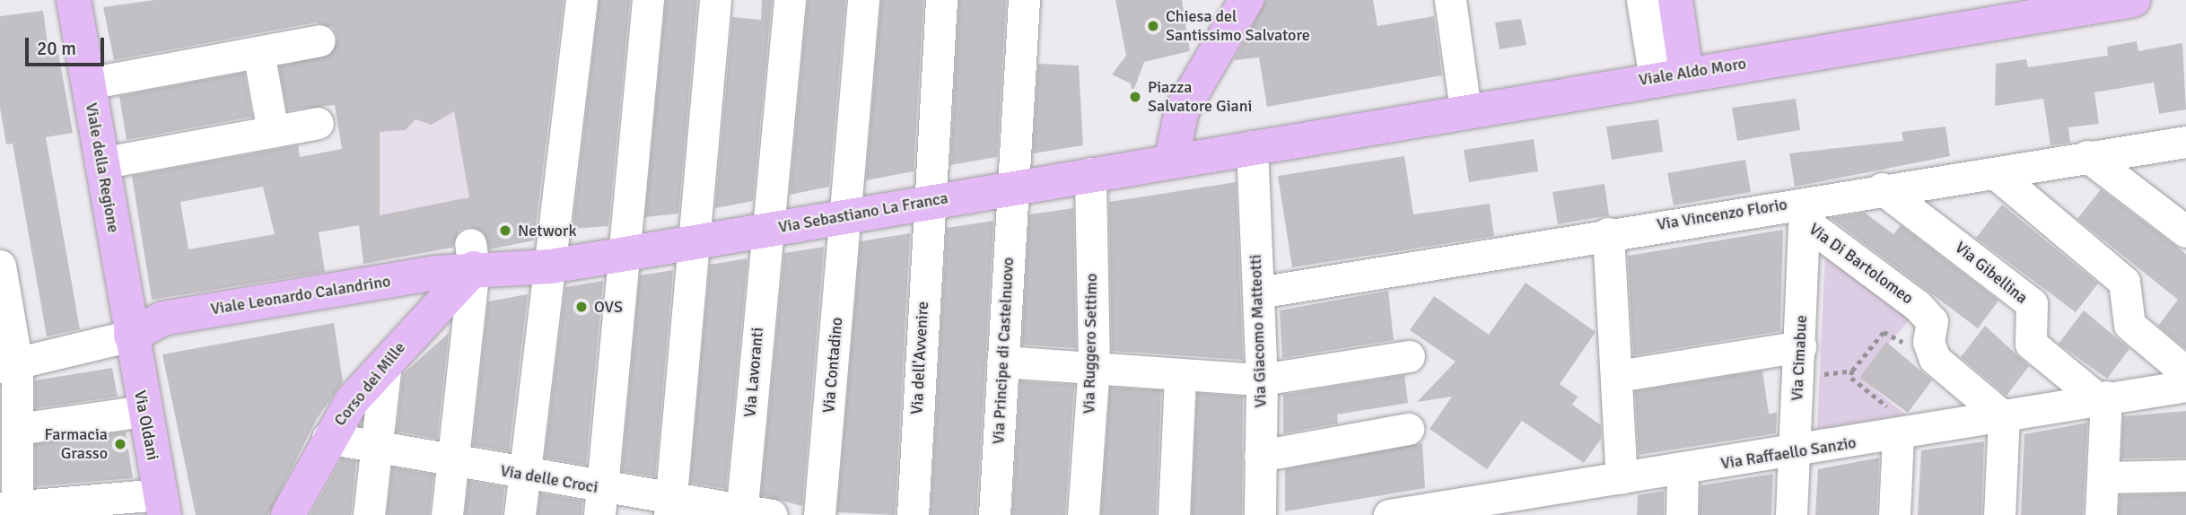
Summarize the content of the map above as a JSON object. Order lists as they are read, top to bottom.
{
  "streets": {
    "main road": [
      "Viale Aldo Moro",
      "Viale della Regione",
      "Via Sebastiano La Franca",
      "Viale Leonardo Calandrino",
      "Corso dei Mille",
      "Via Oldani"
    ],
    "street": [
      "Via Vincenzo Florio",
      "Via Di Bartolomeo",
      "Via Gibellina",
      "Via Giacomo Matteotti",
      "Via Ruggero Settimo",
      "Via Principe di Castelnuovo",
      "Via dell'Avvenire",
      "Via Cimabue",
      "Via Contadino",
      "Via Lavoranti",
      "Via Raffaello Sanzio",
      "Via delle Croci"
    ]
  },
  "crossings": [
    ["Viale Aldo Moro", "Via Sebastiano La Franca"],
    ["Viale Aldo Moro", "Via Giacomo Matteotti"],
    ["Viale della Regione", "Viale Leonardo Calandrino"],
    ["Viale della Regione", "Via Oldani"],
    ["Via Sebastiano La Franca", "Viale Leonardo Calandrino"],
    ["Via Sebastiano La Franca", "Via Giacomo Matteotti"],
    ["Via Sebastiano La Franca", "Via Ruggero Settimo"],
    ["Via Sebastiano La Franca", "Via Principe di Castelnuovo"],
    ["Via Sebastiano La Franca", "Via dell'Avvenire"],
    ["Via Sebastiano La Franca", "Via Contadino"],
    ["Via Sebastiano La Franca", "Via Lavoranti"],
    ["Via Sebastiano La Franca", "Corso dei Mille"],
    ["Via Vincenzo Florio", "Via Di Bartolomeo"],
    ["Via Vincenzo Florio", "Via Gibellina"],
    ["Via Vincenzo Florio", "Via Giacomo Matteotti"],
    ["Via Vincenzo Florio", "Via Cimabue"],
    ["Via Di Bartolomeo", "Via Cimabue"],
    ["Via Di Bartolomeo", "Via Raffaello Sanzio"],
    ["Via Gibellina", "Via Raffaello Sanzio"],
    ["Viale Leonardo Calandrino", "Corso dei Mille"],
    ["Viale Leonardo Calandrino", "Via Oldani"],
    ["Via Cimabue", "Via Raffaello Sanzio"],
    ["Via Lavoranti", "Via delle Croci"],
    ["Corso dei Mille", "Via delle Croci"]
  ],
  "places": [
    "Chiesa del Santissimo Salvatore",
    "Piazza Salvatore Giani",
    "Network",
    "OVS",
    "Farmacia Grasso"
  ],
  "scale_bar": "20 m"
}
